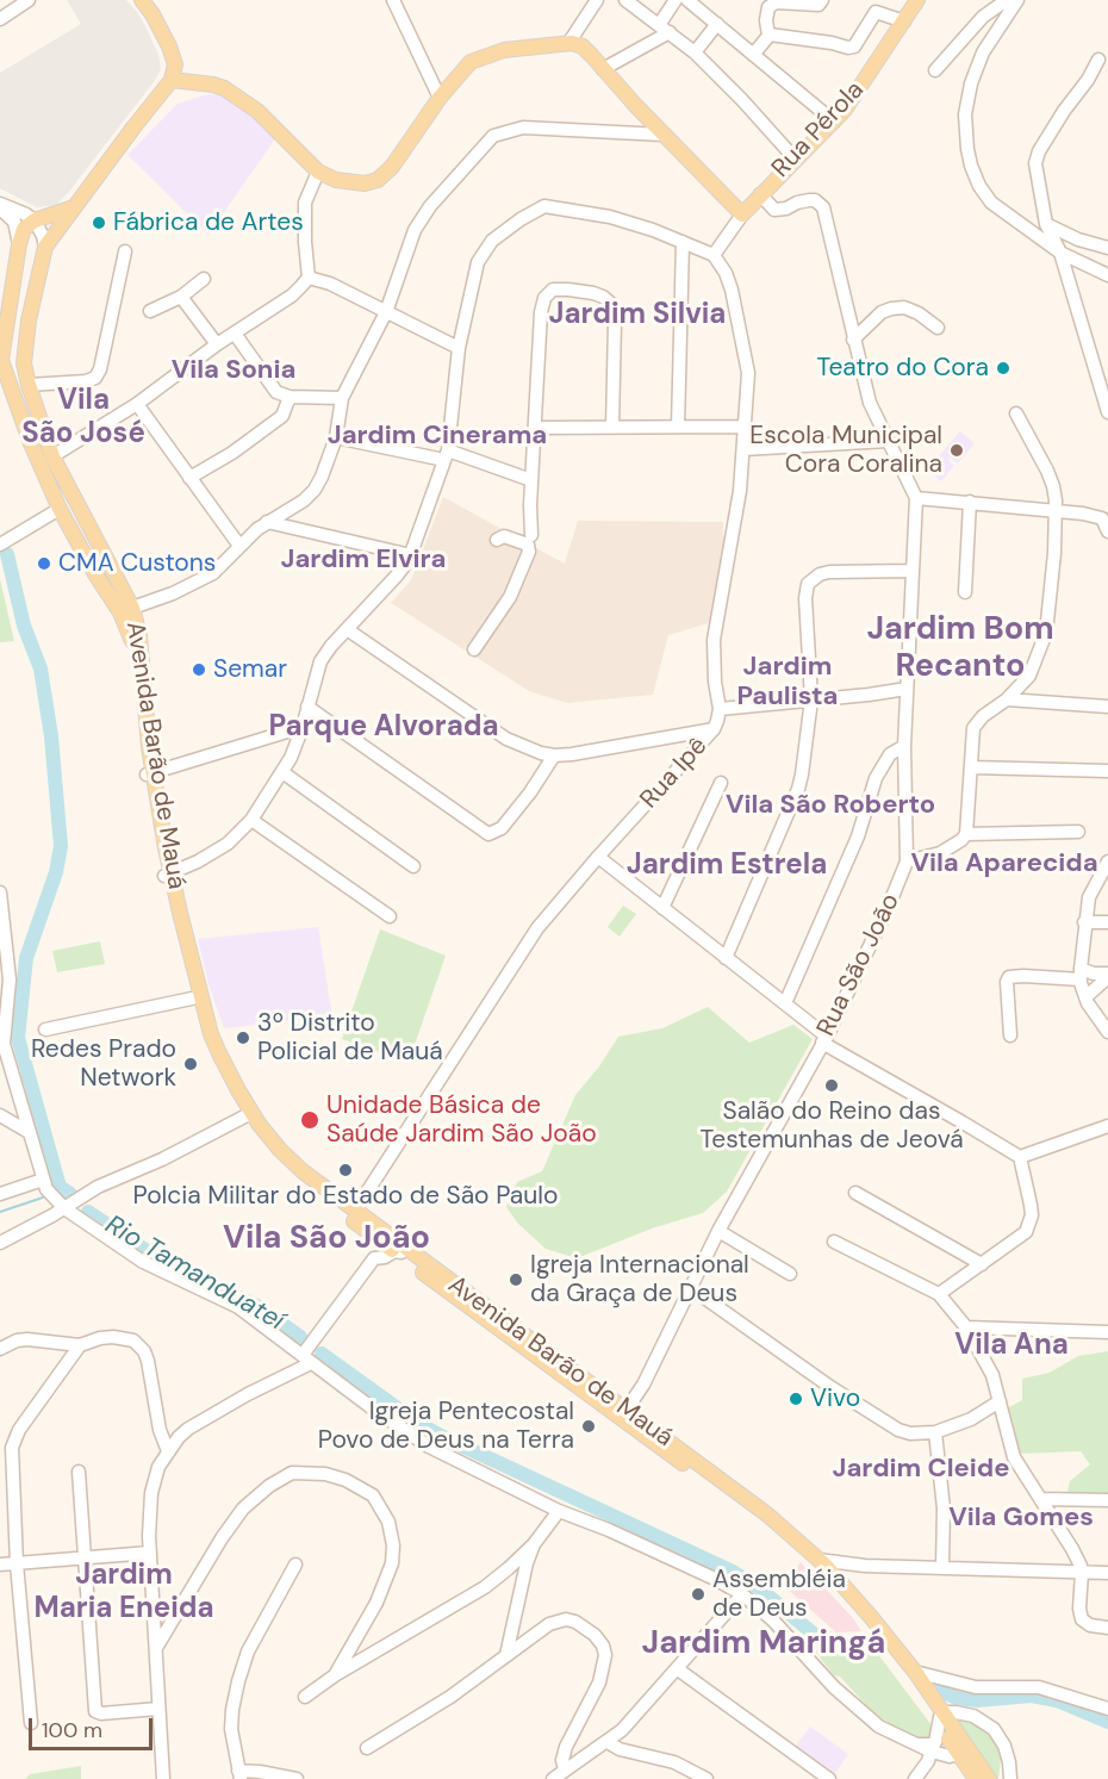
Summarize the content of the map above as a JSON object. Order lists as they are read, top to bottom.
{
  "streets": {
    "main road": ["Rua Pérola", "Avenida Barão de Mauá"],
    "street": ["Rua Ipê", "Rua São João"]
  },
  "crossings": [
    ["Rua Pérola", "Rua Ipê"],
    ["Rua Pérola", "Rua São João"],
    ["Avenida Barão de Mauá", "Rua Ipê"],
    ["Avenida Barão de Mauá", "Rua São João"]
  ],
  "districts": [
    "Jardim Silvia",
    "Vila Sonia",
    "Vila São José",
    "Jardim Cinerama",
    "Jardim Elvira",
    "Jardim Bom Recanto",
    "Jardim Paulista",
    "Parque Alvorada",
    "Vila São Roberto",
    "Vila Aparecida",
    "Jardim Estrela",
    "Vila São João",
    "Vila Ana",
    "Jardim Cleide",
    "Vila Gomes",
    "Jardim Maria Eneida",
    "Jardim Maringá"
  ],
  "water": ["Rio Tamanduateí"],
  "places": [
    "Fábrica de Artes",
    "Teatro do Cora",
    "Escola Municipal Cora Coralina",
    "CMA Custons",
    "Semar",
    "3º Distrito Policial de Mauá",
    "Redes Prado Network",
    "Salão do Reino das Testemunhas de Jeová",
    "Unidade Básica de Saúde Jardim São João",
    "Polcia Militar do Estado de São Paulo",
    "Igreja Internacional da Graça de Deus",
    "Vivo",
    "Igreja Pentecostal Povo de Deus na Terra",
    "Assembléia de Deus"
  ],
  "scale_bar": "100 m"
}
